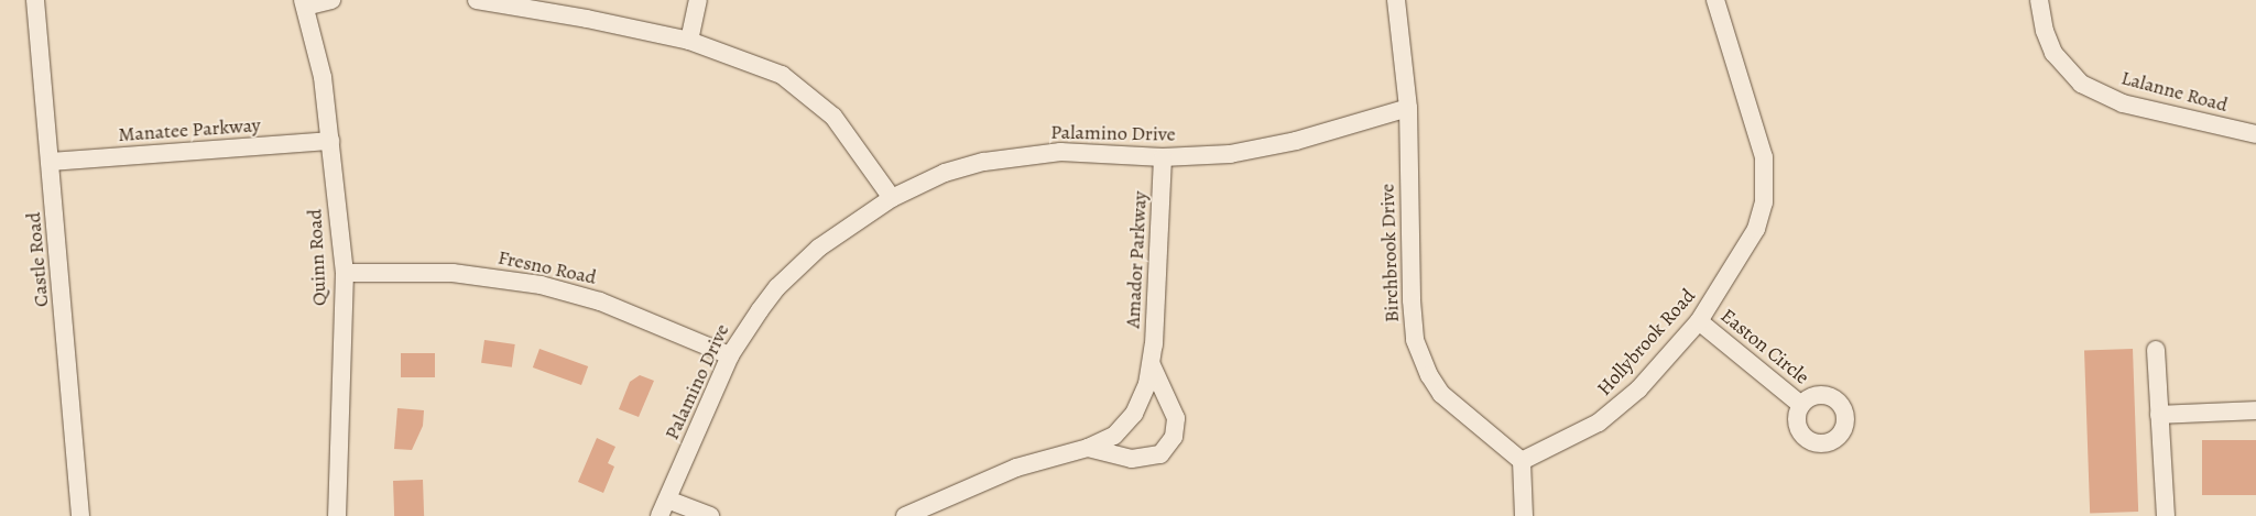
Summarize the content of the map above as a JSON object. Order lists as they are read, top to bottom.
{
  "streets": {
    "street": [
      "Lalanne Road",
      "Manatee Parkway",
      "Palamino Drive",
      "Birchbrook Drive",
      "Quinn Road",
      "Castle Road",
      "Amador Parkway",
      "Fresno Road",
      "Hollybrook Road",
      "Easton Circle"
    ]
  },
  "crossings": [
    ["Manatee Parkway", "Quinn Road"],
    ["Manatee Parkway", "Castle Road"],
    ["Palamino Drive", "Birchbrook Drive"],
    ["Palamino Drive", "Amador Parkway"],
    ["Palamino Drive", "Fresno Road"],
    ["Birchbrook Drive", "Hollybrook Road"],
    ["Quinn Road", "Fresno Road"],
    ["Hollybrook Road", "Easton Circle"]
  ]
}
